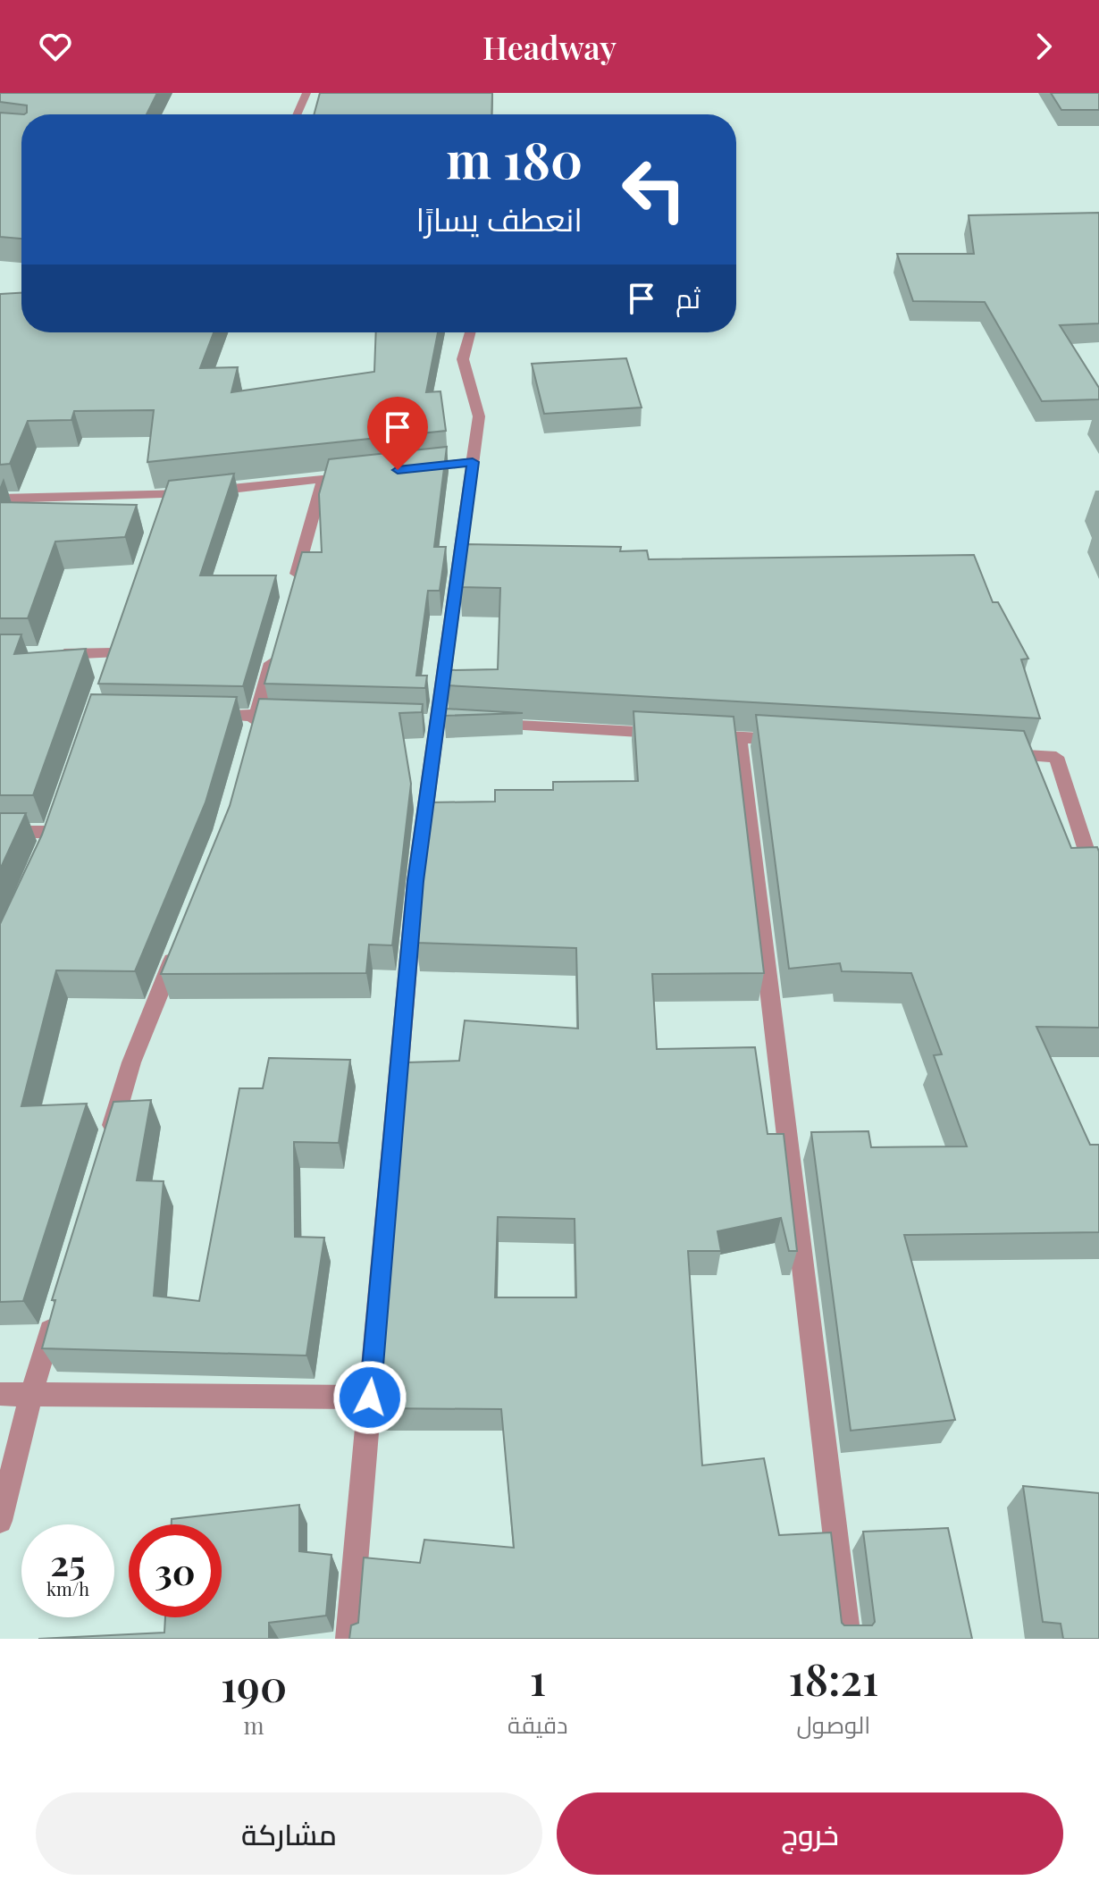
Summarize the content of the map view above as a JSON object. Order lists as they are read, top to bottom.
{
  "page": {
    "header": "Headway",
    "turn": ["180 m", "انعطف يسارًا"],
    "then": "ثم",
    "speed": "25 km/h",
    "limit": "30",
    "eta": [
      "18:21",
      "الوصول",
      "1",
      "دقيقة",
      "190",
      "m"
    ],
    "buttons": ["خروج", "مشاركة"]
  }
}
